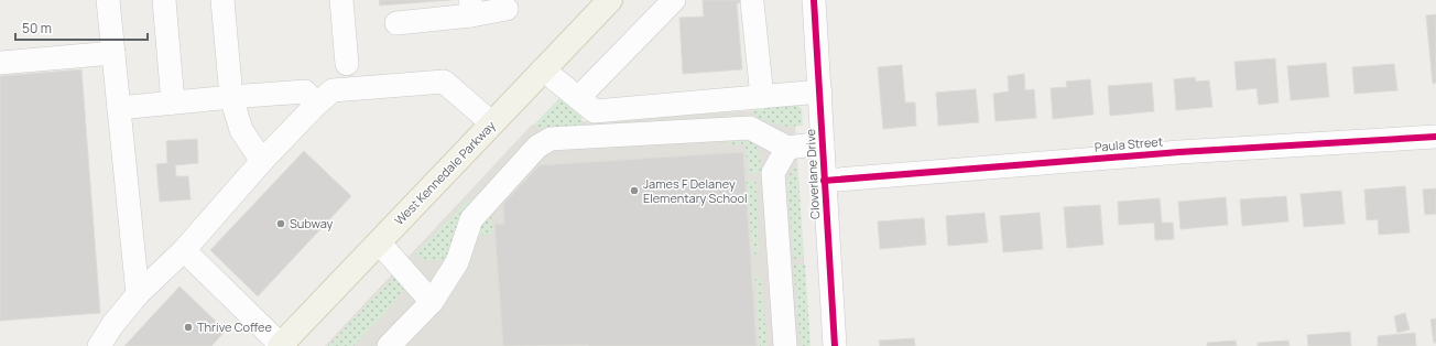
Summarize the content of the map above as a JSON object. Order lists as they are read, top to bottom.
{
  "streets": {
    "main road": ["West Kennedale Parkway"],
    "street": ["Paula Street", "Cloverlane Drive"]
  },
  "crossings": [
    ["Paula Street", "Cloverlane Drive"]
  ],
  "places": ["James F Delaney Elementary School", "Subway", "Thrive Coffee"],
  "scale_bar": "50 m"
}
